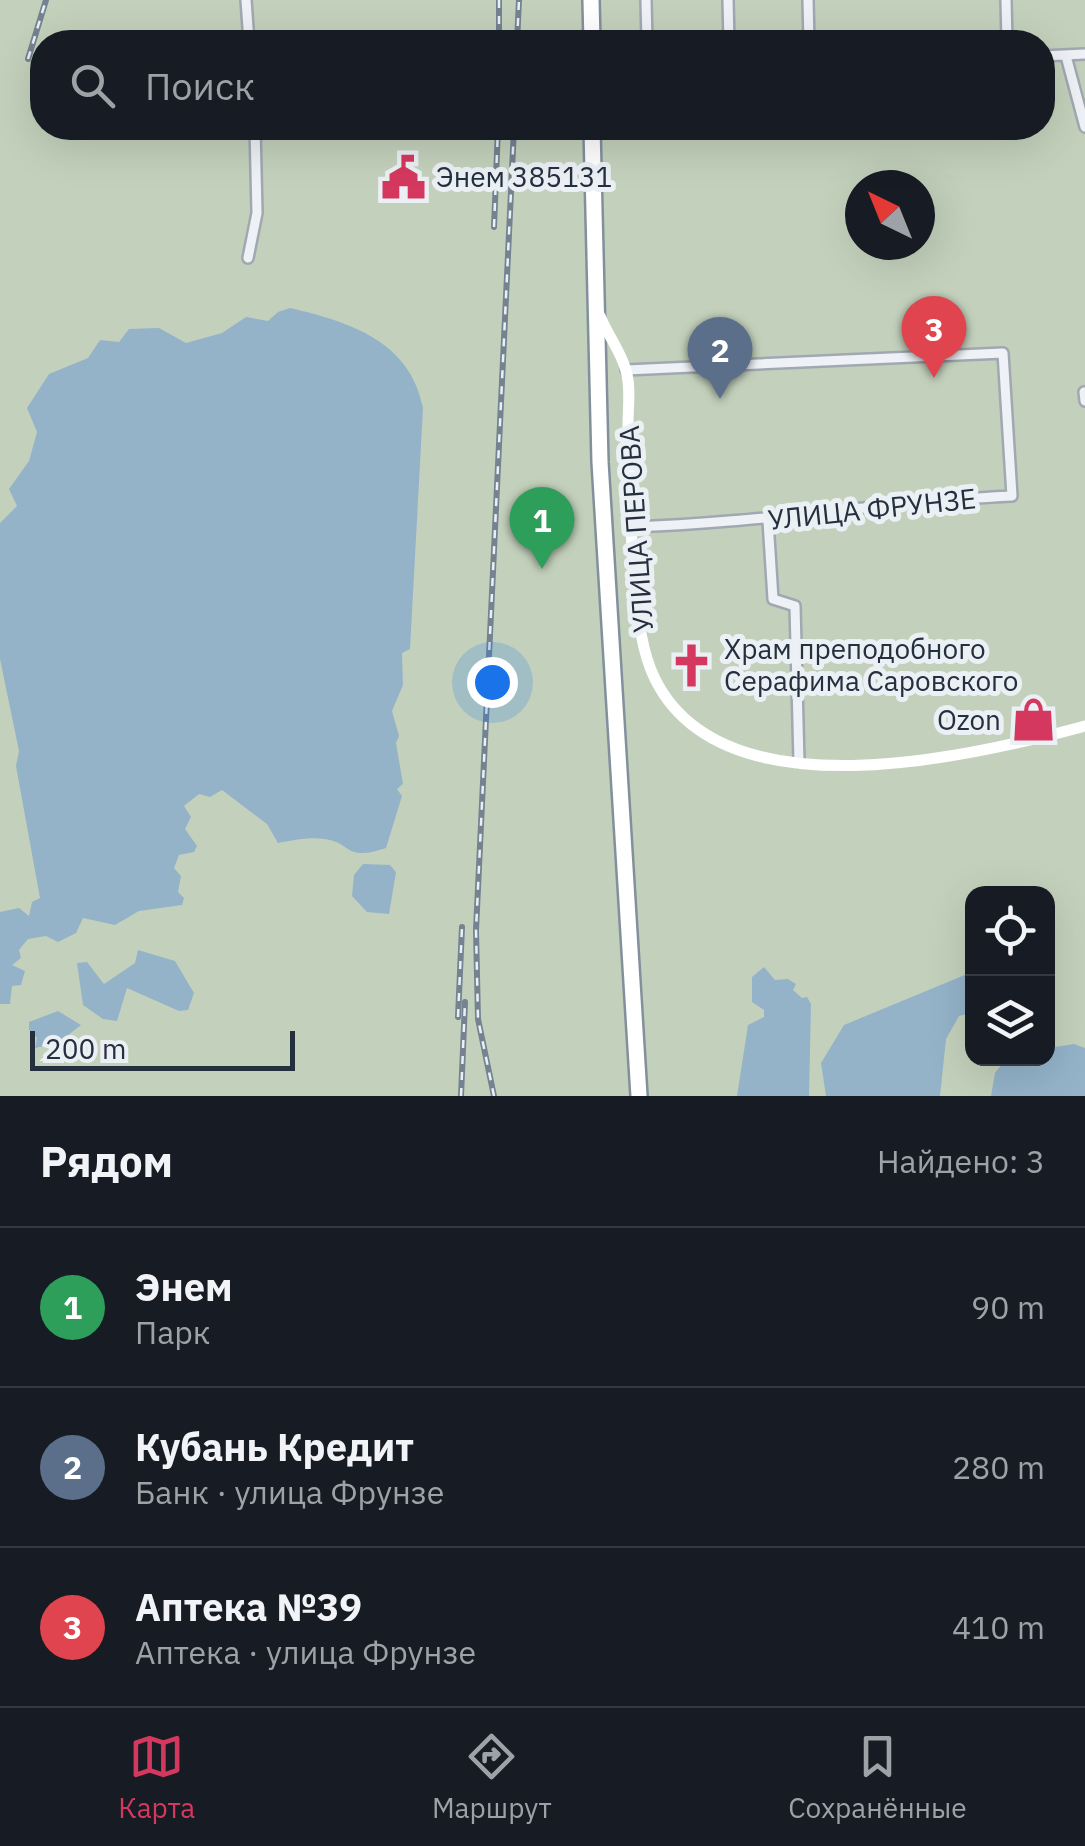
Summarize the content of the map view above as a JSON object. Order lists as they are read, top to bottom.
{
  "streets": {
    "highway": ["УЛИЦА ПЕРОВА"],
    "street": ["УЛИЦА ФРУНЗЕ"]
  },
  "crossings": [
    ["УЛИЦА ФРУНЗЕ", "УЛИЦА ПЕРОВА"]
  ],
  "places": {
    "public building": ["Энем 385131"],
    "church": ["Храм преподобного Серафима Саровского"],
    "shop": ["Ozon"]
  },
  "scale_bar": "200 m",
  "north": "top left",
  "page": {
    "search": "Поиск",
    "pins": ["3", "2", "1"],
    "scale": "200 m",
    "heading": ["Рядом", "Найдено: 3"],
    "list": [
      {
        "mark": "1",
        "name": "Энем",
        "note": "Парк",
        "value": "90 m"
      },
      {
        "mark": "2",
        "name": "Кубань Кредит",
        "note": "Банк · улица Фрунзе",
        "value": "280 m"
      },
      {
        "mark": "3",
        "name": "Аптека №39",
        "note": "Аптека · улица Фрунзе",
        "value": "410 m"
      }
    ],
    "nav": ["Карта", "Маршрут", "Сохранённые"]
  }
}
